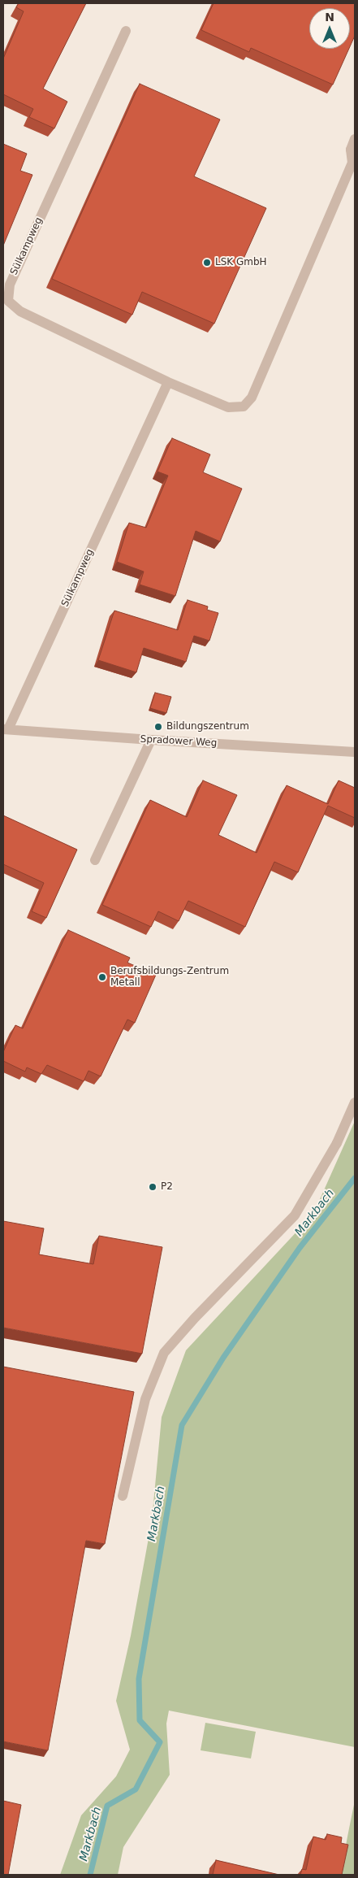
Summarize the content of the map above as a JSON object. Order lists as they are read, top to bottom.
{
  "streets": {
    "street": ["Sülkampweg", "Spradower Weg"]
  },
  "crossings": [
    ["Sülkampweg", "Spradower Weg"]
  ],
  "water": ["Markbach"],
  "places": [
    "LSK GmbH",
    "Bildungszentrum",
    "Berufsbildungs-Zentrum Metall",
    "P2"
  ],
  "north": "top"
}
